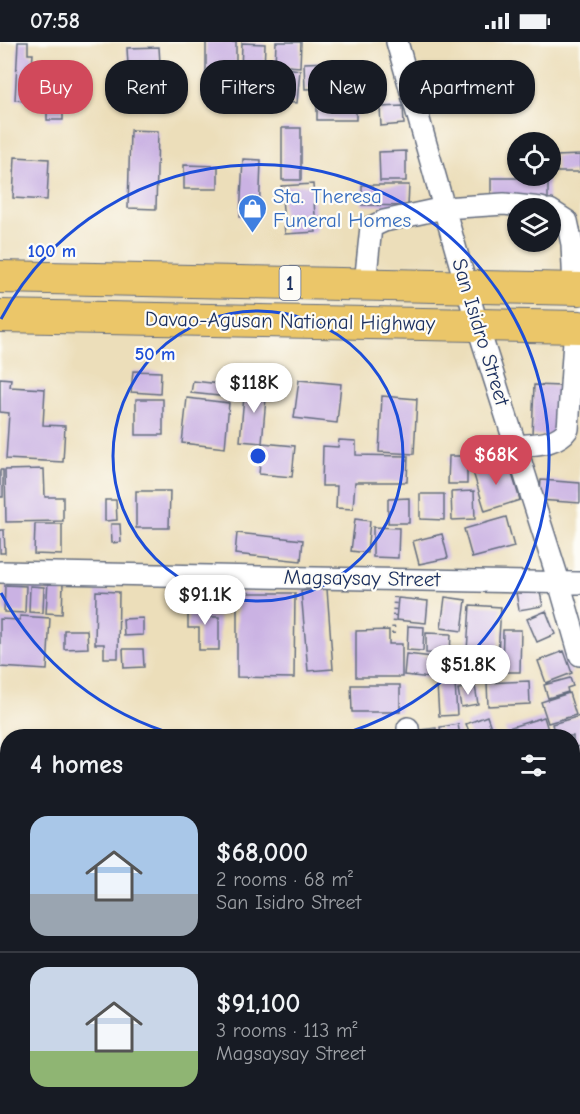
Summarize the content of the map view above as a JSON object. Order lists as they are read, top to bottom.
{
  "streets": {
    "highway": ["1", "Davao-Agusan National Highway"],
    "street": ["San Isidro Street", "Magsaysay Street"]
  },
  "crossings": [
    ["Davao-Agusan National Highway", "San Isidro Street"],
    ["San Isidro Street", "Magsaysay Street"]
  ],
  "places": {
    "shop": ["Sta. Theresa Funeral Homes"]
  },
  "page": {
    "status": "07:58",
    "chip": [
      "Buy",
      "Rent",
      "Filters",
      "New",
      "Apartment"
    ],
    "price": [
      "$118K",
      "$68K",
      "$91.1K",
      "$51.8K"
    ],
    "heading": "4 homes",
    "list": [
      {
        "name": "$68,000",
        "note": "2 rooms · 68 m² · San Isidro Street"
      },
      {
        "name": "$91,100",
        "note": "3 rooms · 113 m² · Magsaysay Street"
      }
    ]
  },
  "rings": ["100 m", "50 m"]
}
